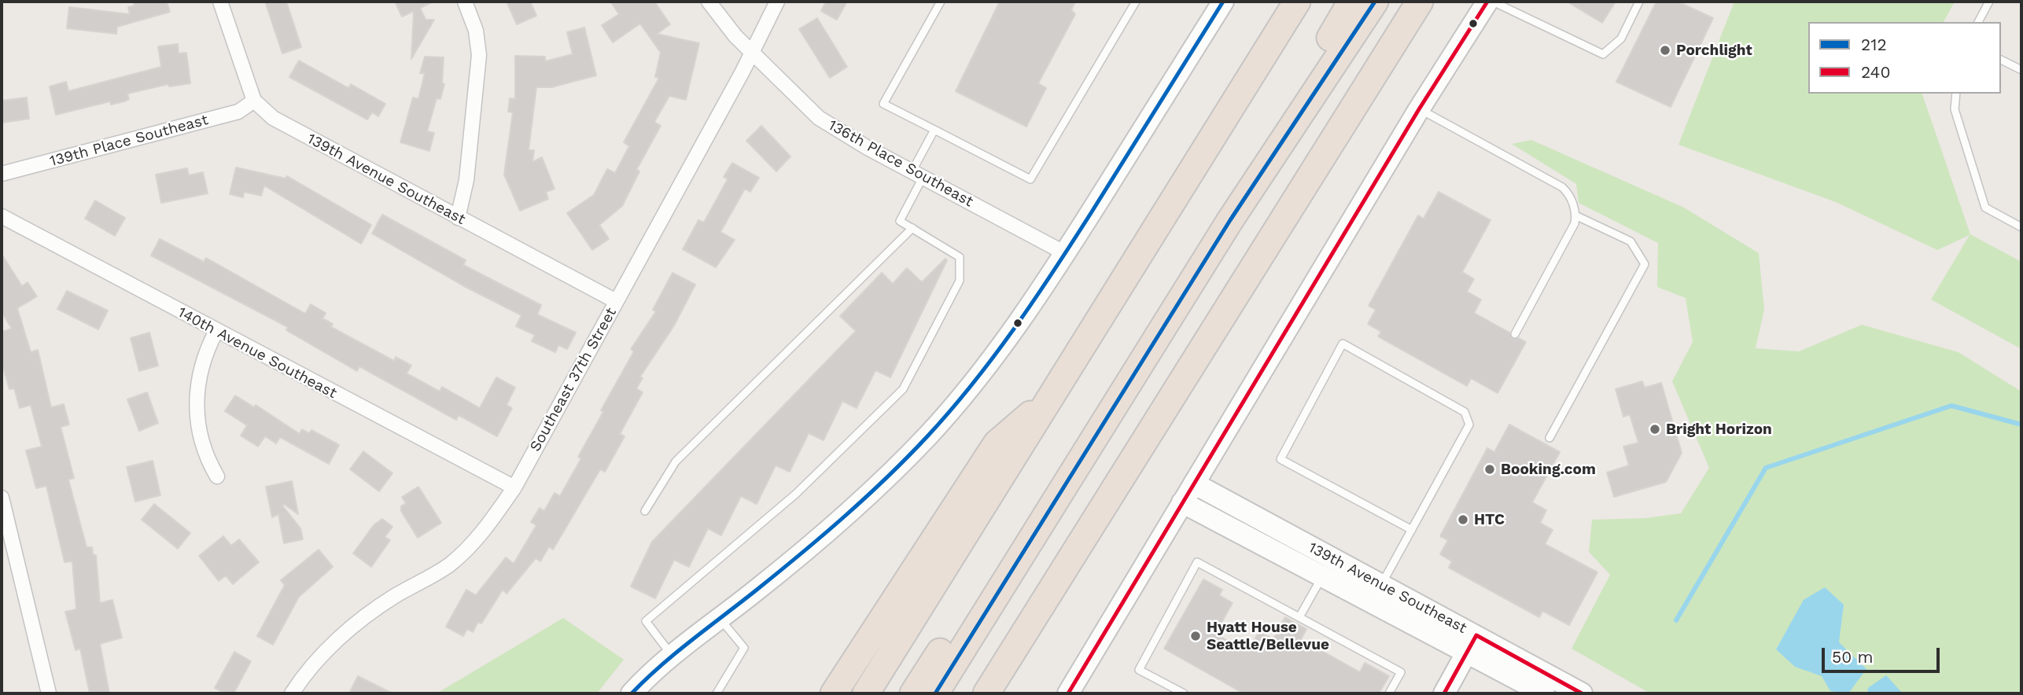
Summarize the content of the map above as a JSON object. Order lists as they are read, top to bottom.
{
  "streets": {
    "main road": ["139th Avenue Southeast"],
    "street": [
      "139th Place Southeast",
      "136th Place Southeast",
      "140th Avenue Southeast",
      "Southeast 37th Street"
    ]
  },
  "crossings": [
    ["139th Place Southeast", "139th Avenue Southeast"],
    ["136th Place Southeast", "Southeast 37th Street"],
    ["139th Avenue Southeast", "Southeast 37th Street"],
    ["140th Avenue Southeast", "Southeast 37th Street"]
  ],
  "places": [
    "Porchlight",
    "Bright Horizon",
    "Booking.com",
    "HTC",
    "Hyatt House Seattle/Bellevue"
  ],
  "lines": ["transit line 212", "transit line 240"],
  "legend": ["212", "240"],
  "scale_bar": "50 m"
}
